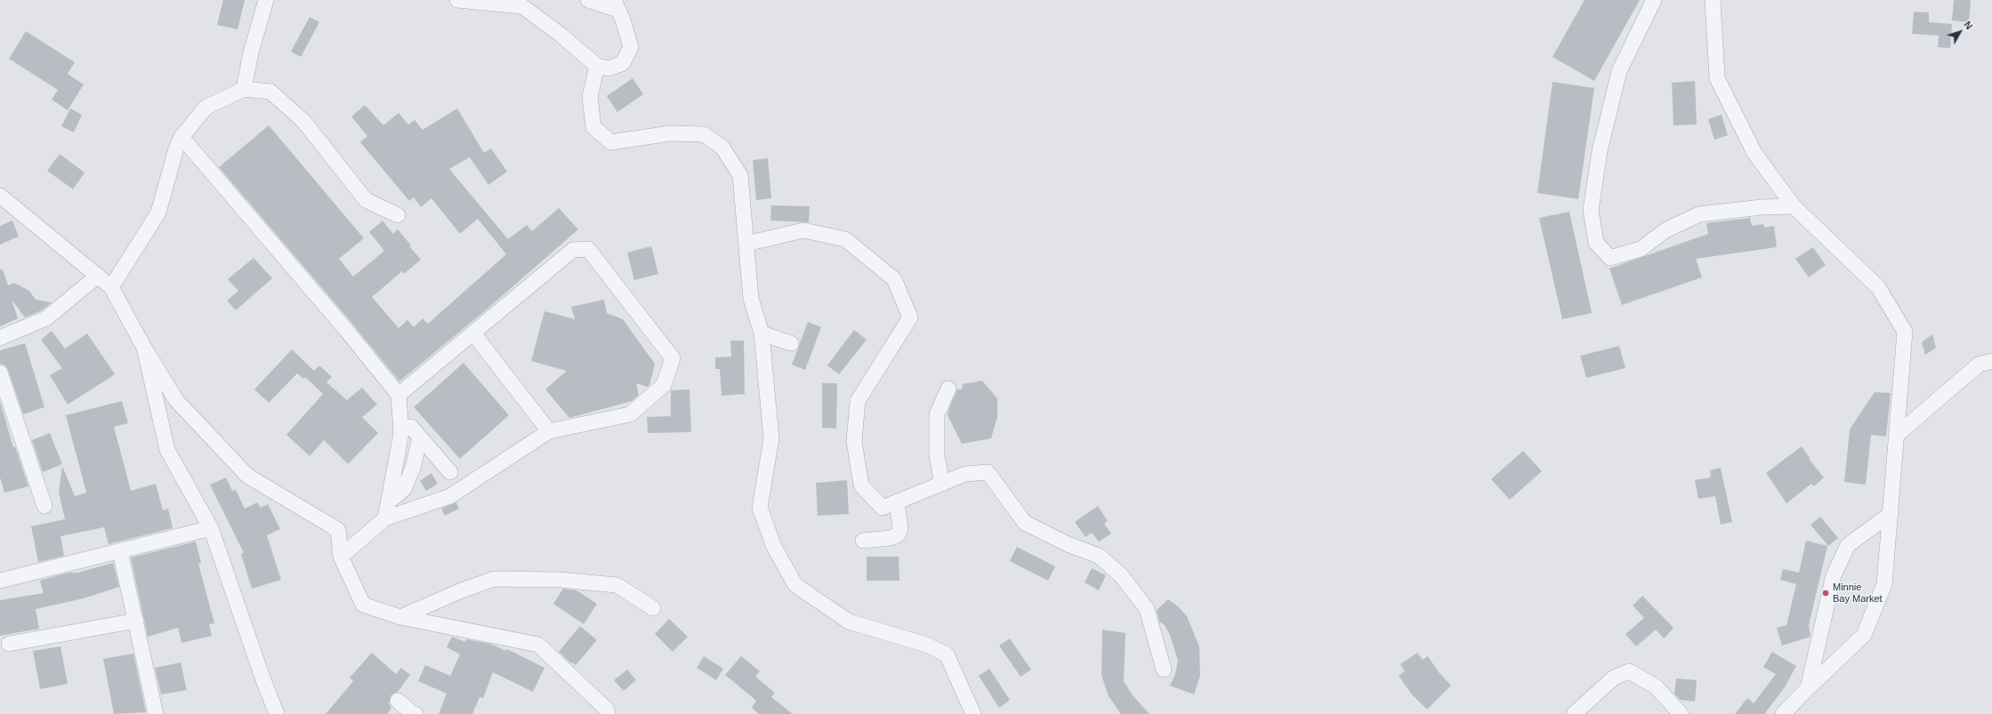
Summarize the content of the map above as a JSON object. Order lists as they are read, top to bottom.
{
  "places": ["Minnie Bay Market"],
  "north": "top right"
}
